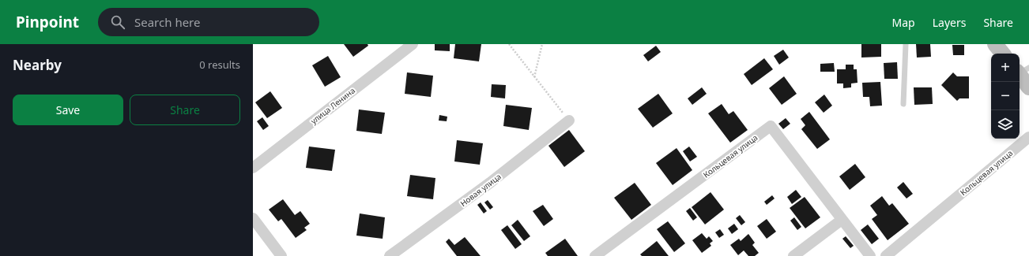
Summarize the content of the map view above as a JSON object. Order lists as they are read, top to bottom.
{
  "streets": {
    "street": ["улица Ленина", "Кольцевая улица", "Новая улица"]
  },
  "page": {
    "header": "Pinpoint",
    "search": "Search here",
    "nav": ["Map", "Layers", "Share"],
    "heading": ["Nearby", "0 results"],
    "map_buttons": ["+", "−"],
    "buttons": ["Save", "Share"]
  }
}
